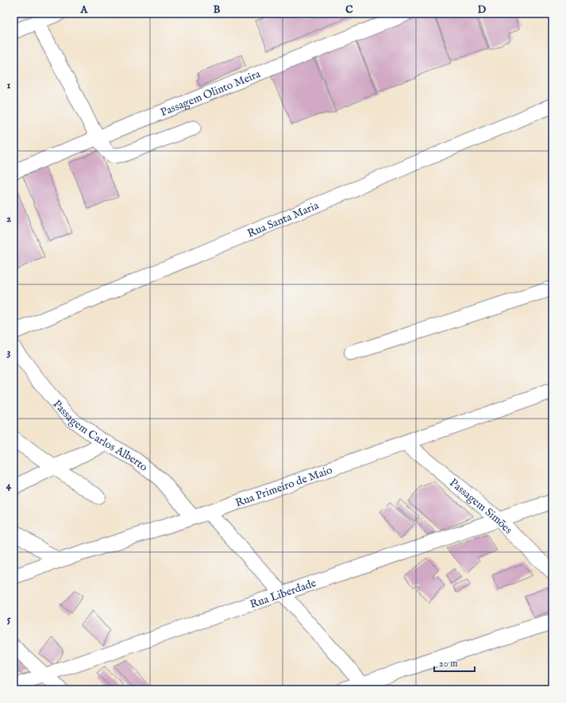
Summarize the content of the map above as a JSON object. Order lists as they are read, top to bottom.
{
  "streets": {
    "street": [
      "Passagem Olinto Meira",
      "Rua Santa Maria",
      "Passagem Carlos Alberto",
      "Rua Primeiro de Maio",
      "Passagem Simões",
      "Rua Liberdade"
    ]
  },
  "crossings": [
    ["Passagem Carlos Alberto", "Rua Primeiro de Maio"],
    ["Rua Primeiro de Maio", "Passagem Simões"],
    ["Passagem Simões", "Rua Liberdade"]
  ],
  "scale_bar": "20 m",
  "grid": {
    "columns": [
      "A",
      "B",
      "C",
      "D"
    ],
    "rows": [
      "1",
      "2",
      "3",
      "4",
      "5"
    ]
  }
}
